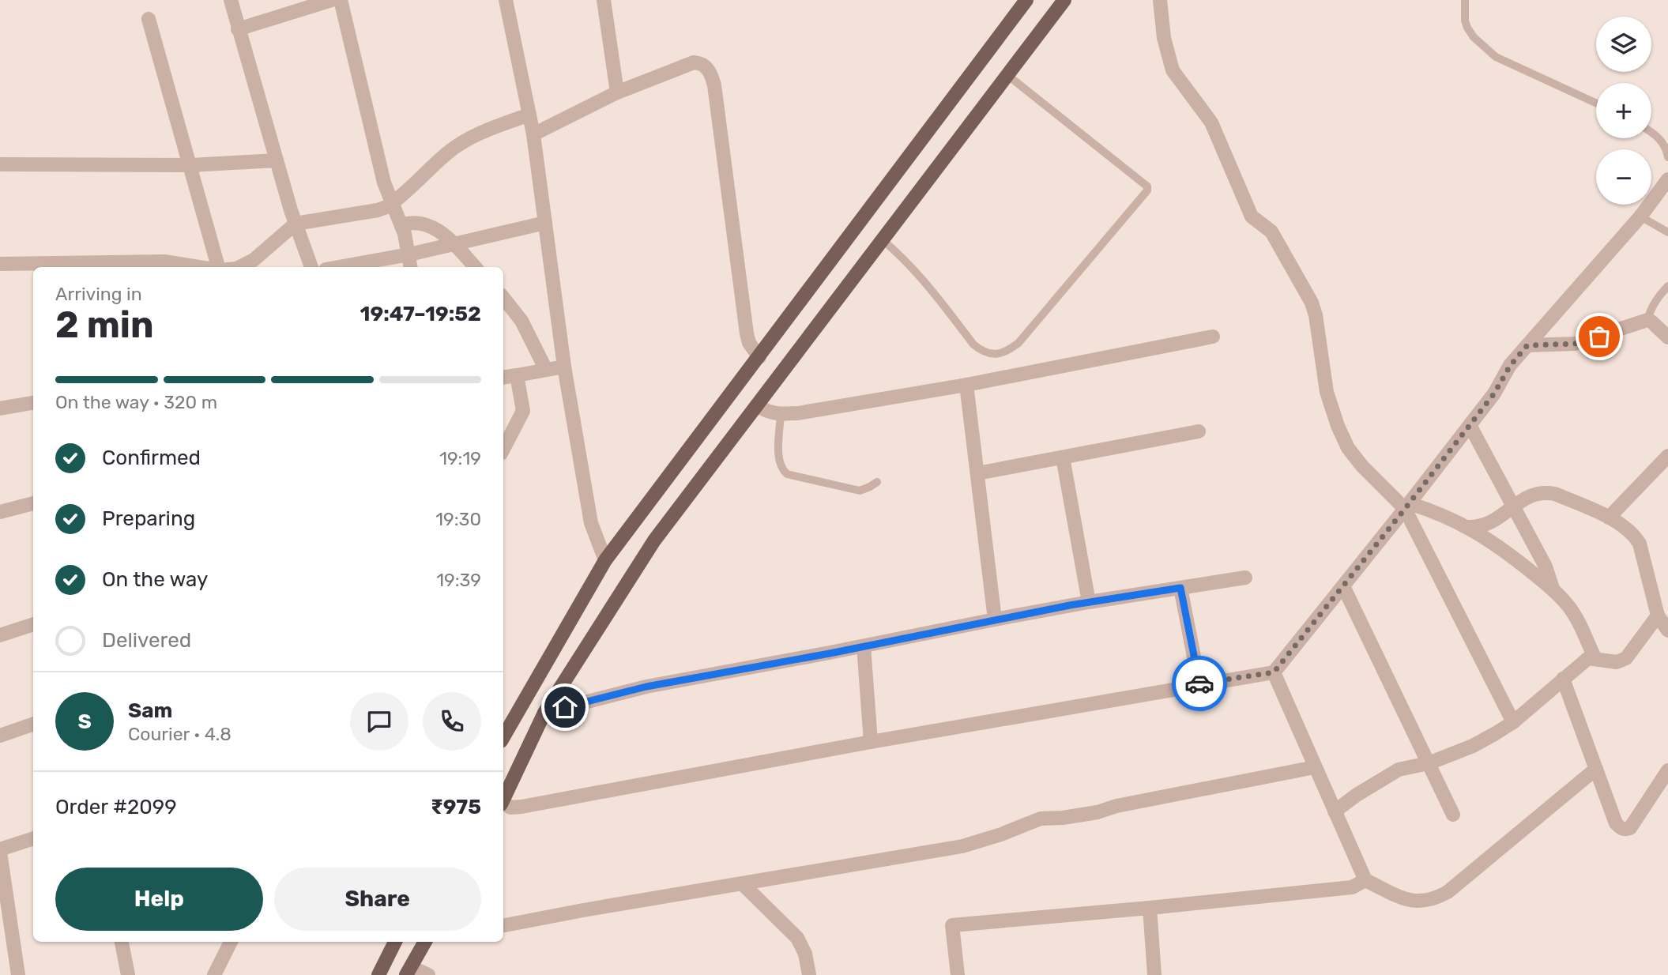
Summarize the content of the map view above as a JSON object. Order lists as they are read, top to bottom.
{
  "page": {
    "map_buttons": ["+", "−"],
    "heading": ["2 min", "Arriving in", "19:47–19:52"],
    "panel": [
      "Sam",
      "Courier · 4.8",
      "Order #2099",
      "₹975"
    ],
    "bar": "On the way · 320 m",
    "list": [
      ["Confirmed", "19:19"],
      ["Preparing", "19:30"],
      ["On the way", "19:39"],
      "Delivered"
    ],
    "round": "S",
    "buttons": ["Help", "Share"]
  }
}
